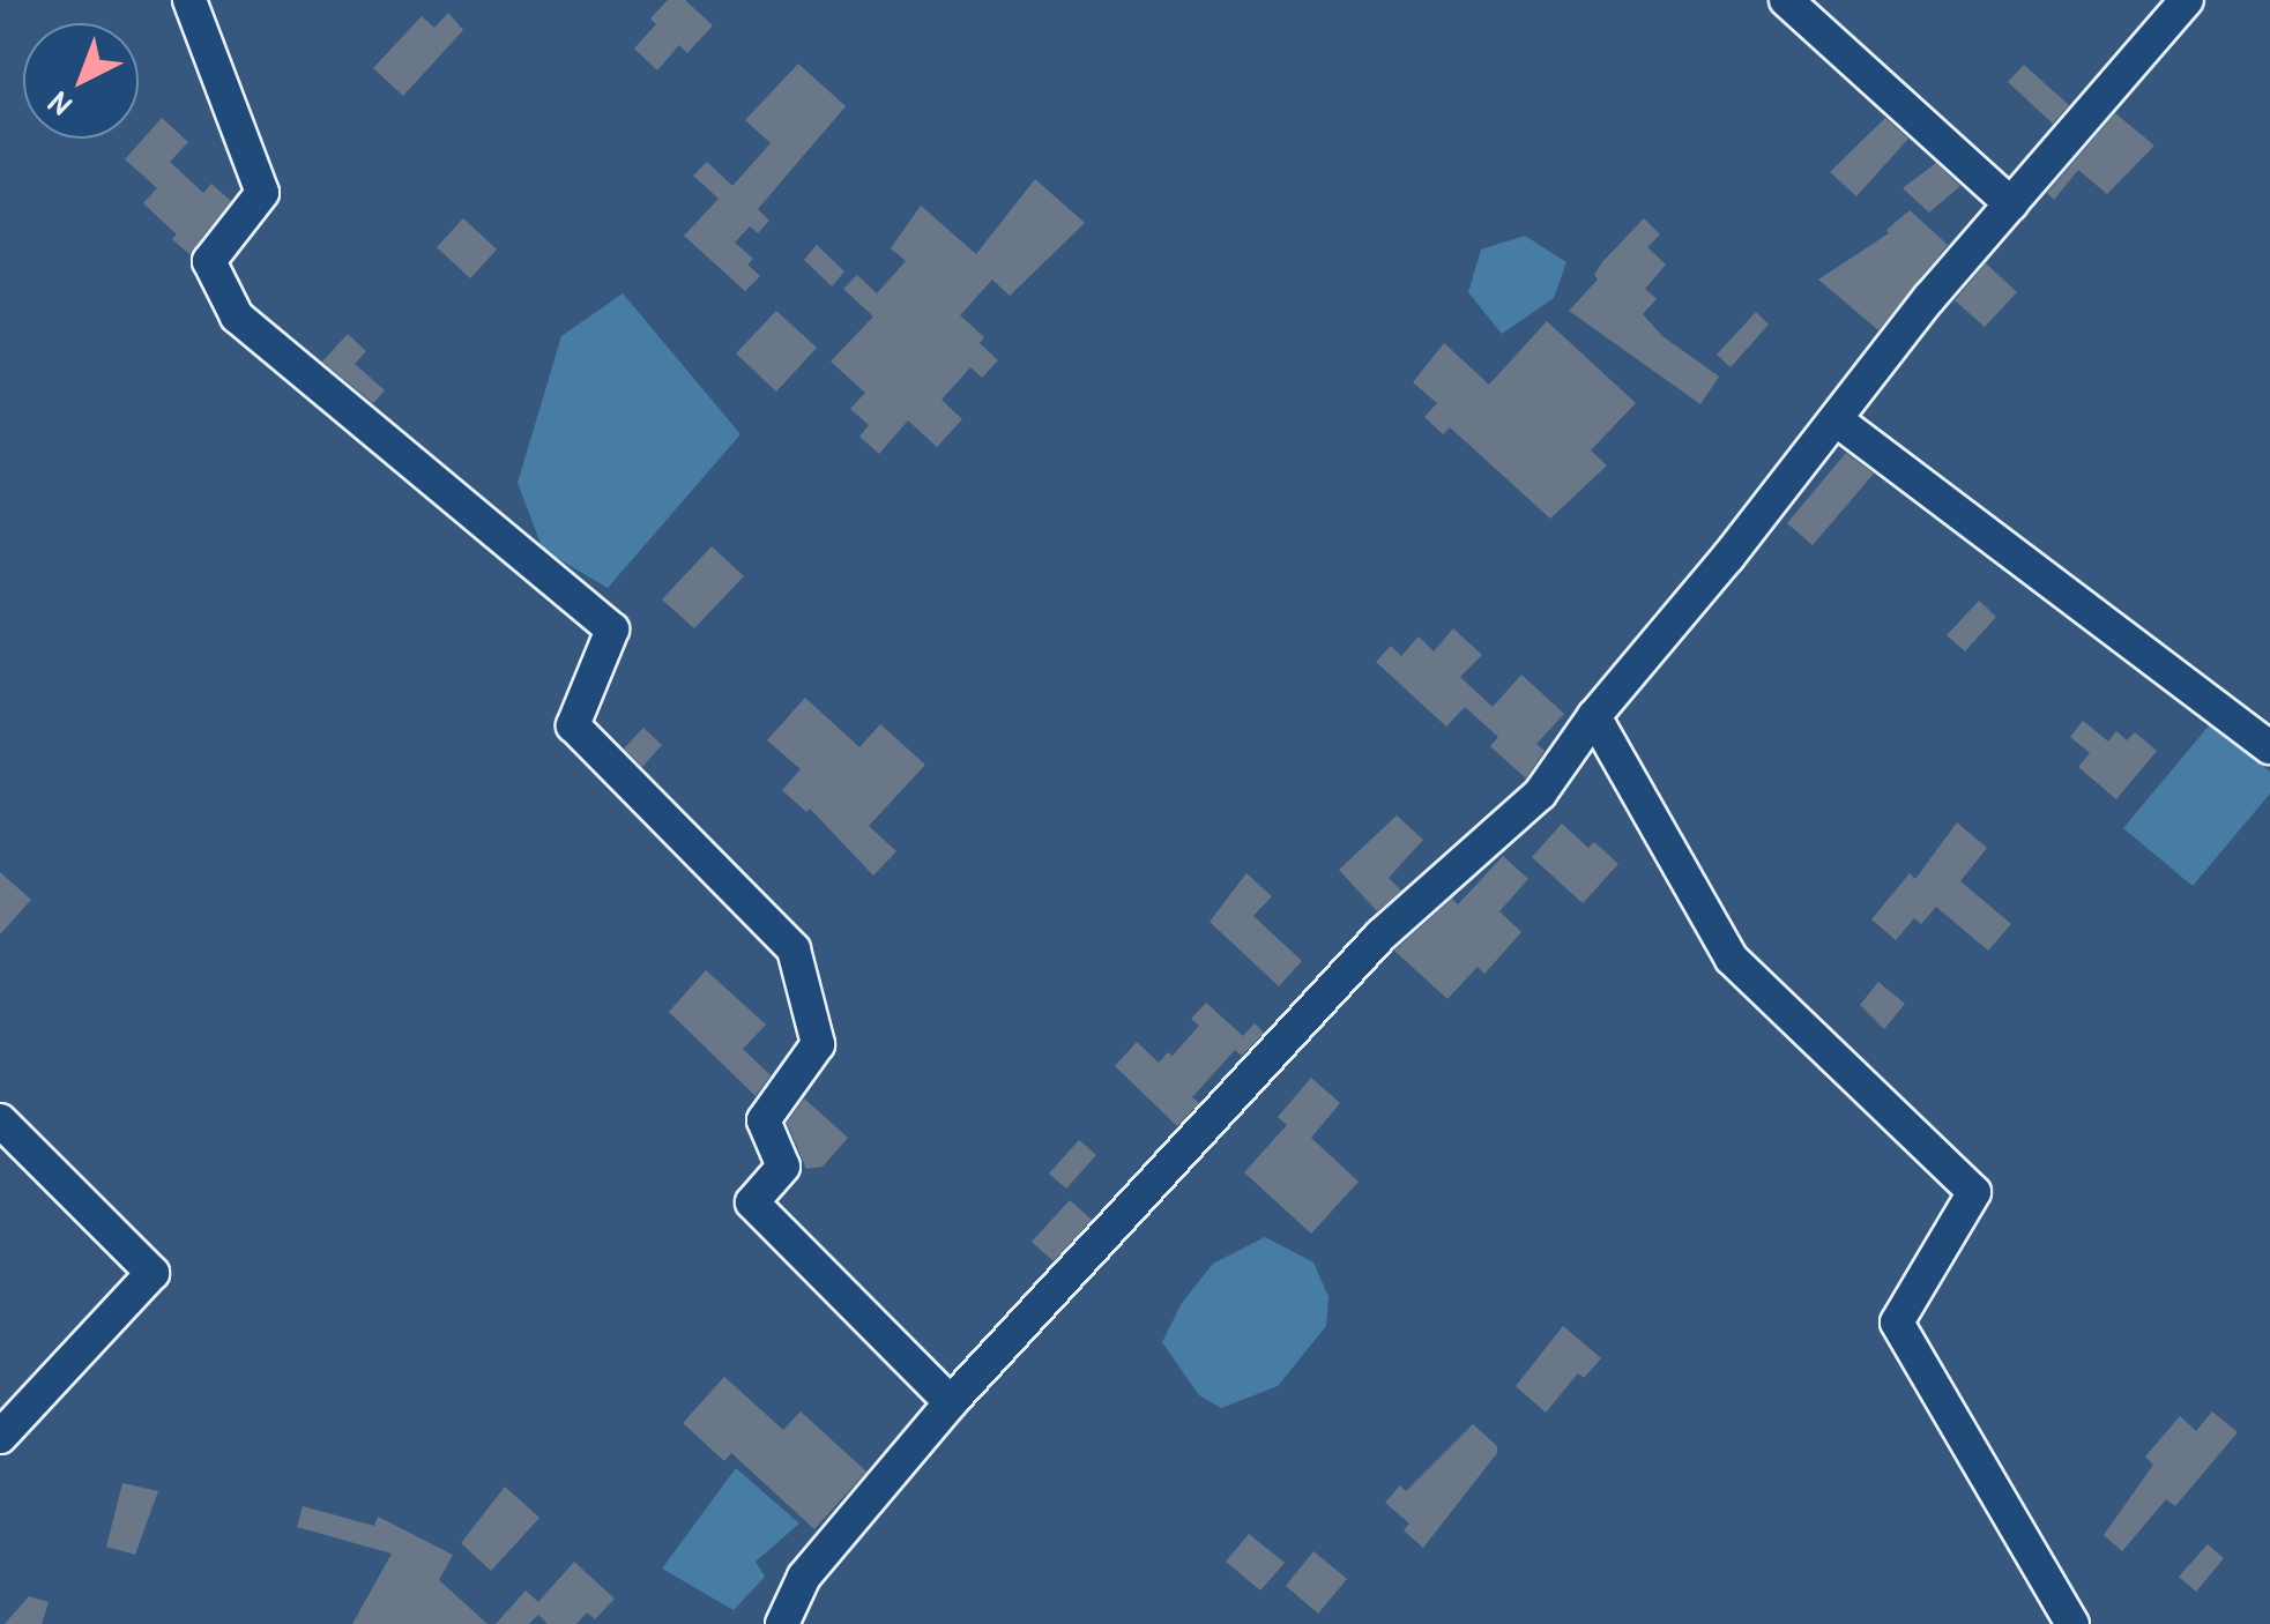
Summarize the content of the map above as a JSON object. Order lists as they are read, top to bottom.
{
  "north": "bottom left"
}
